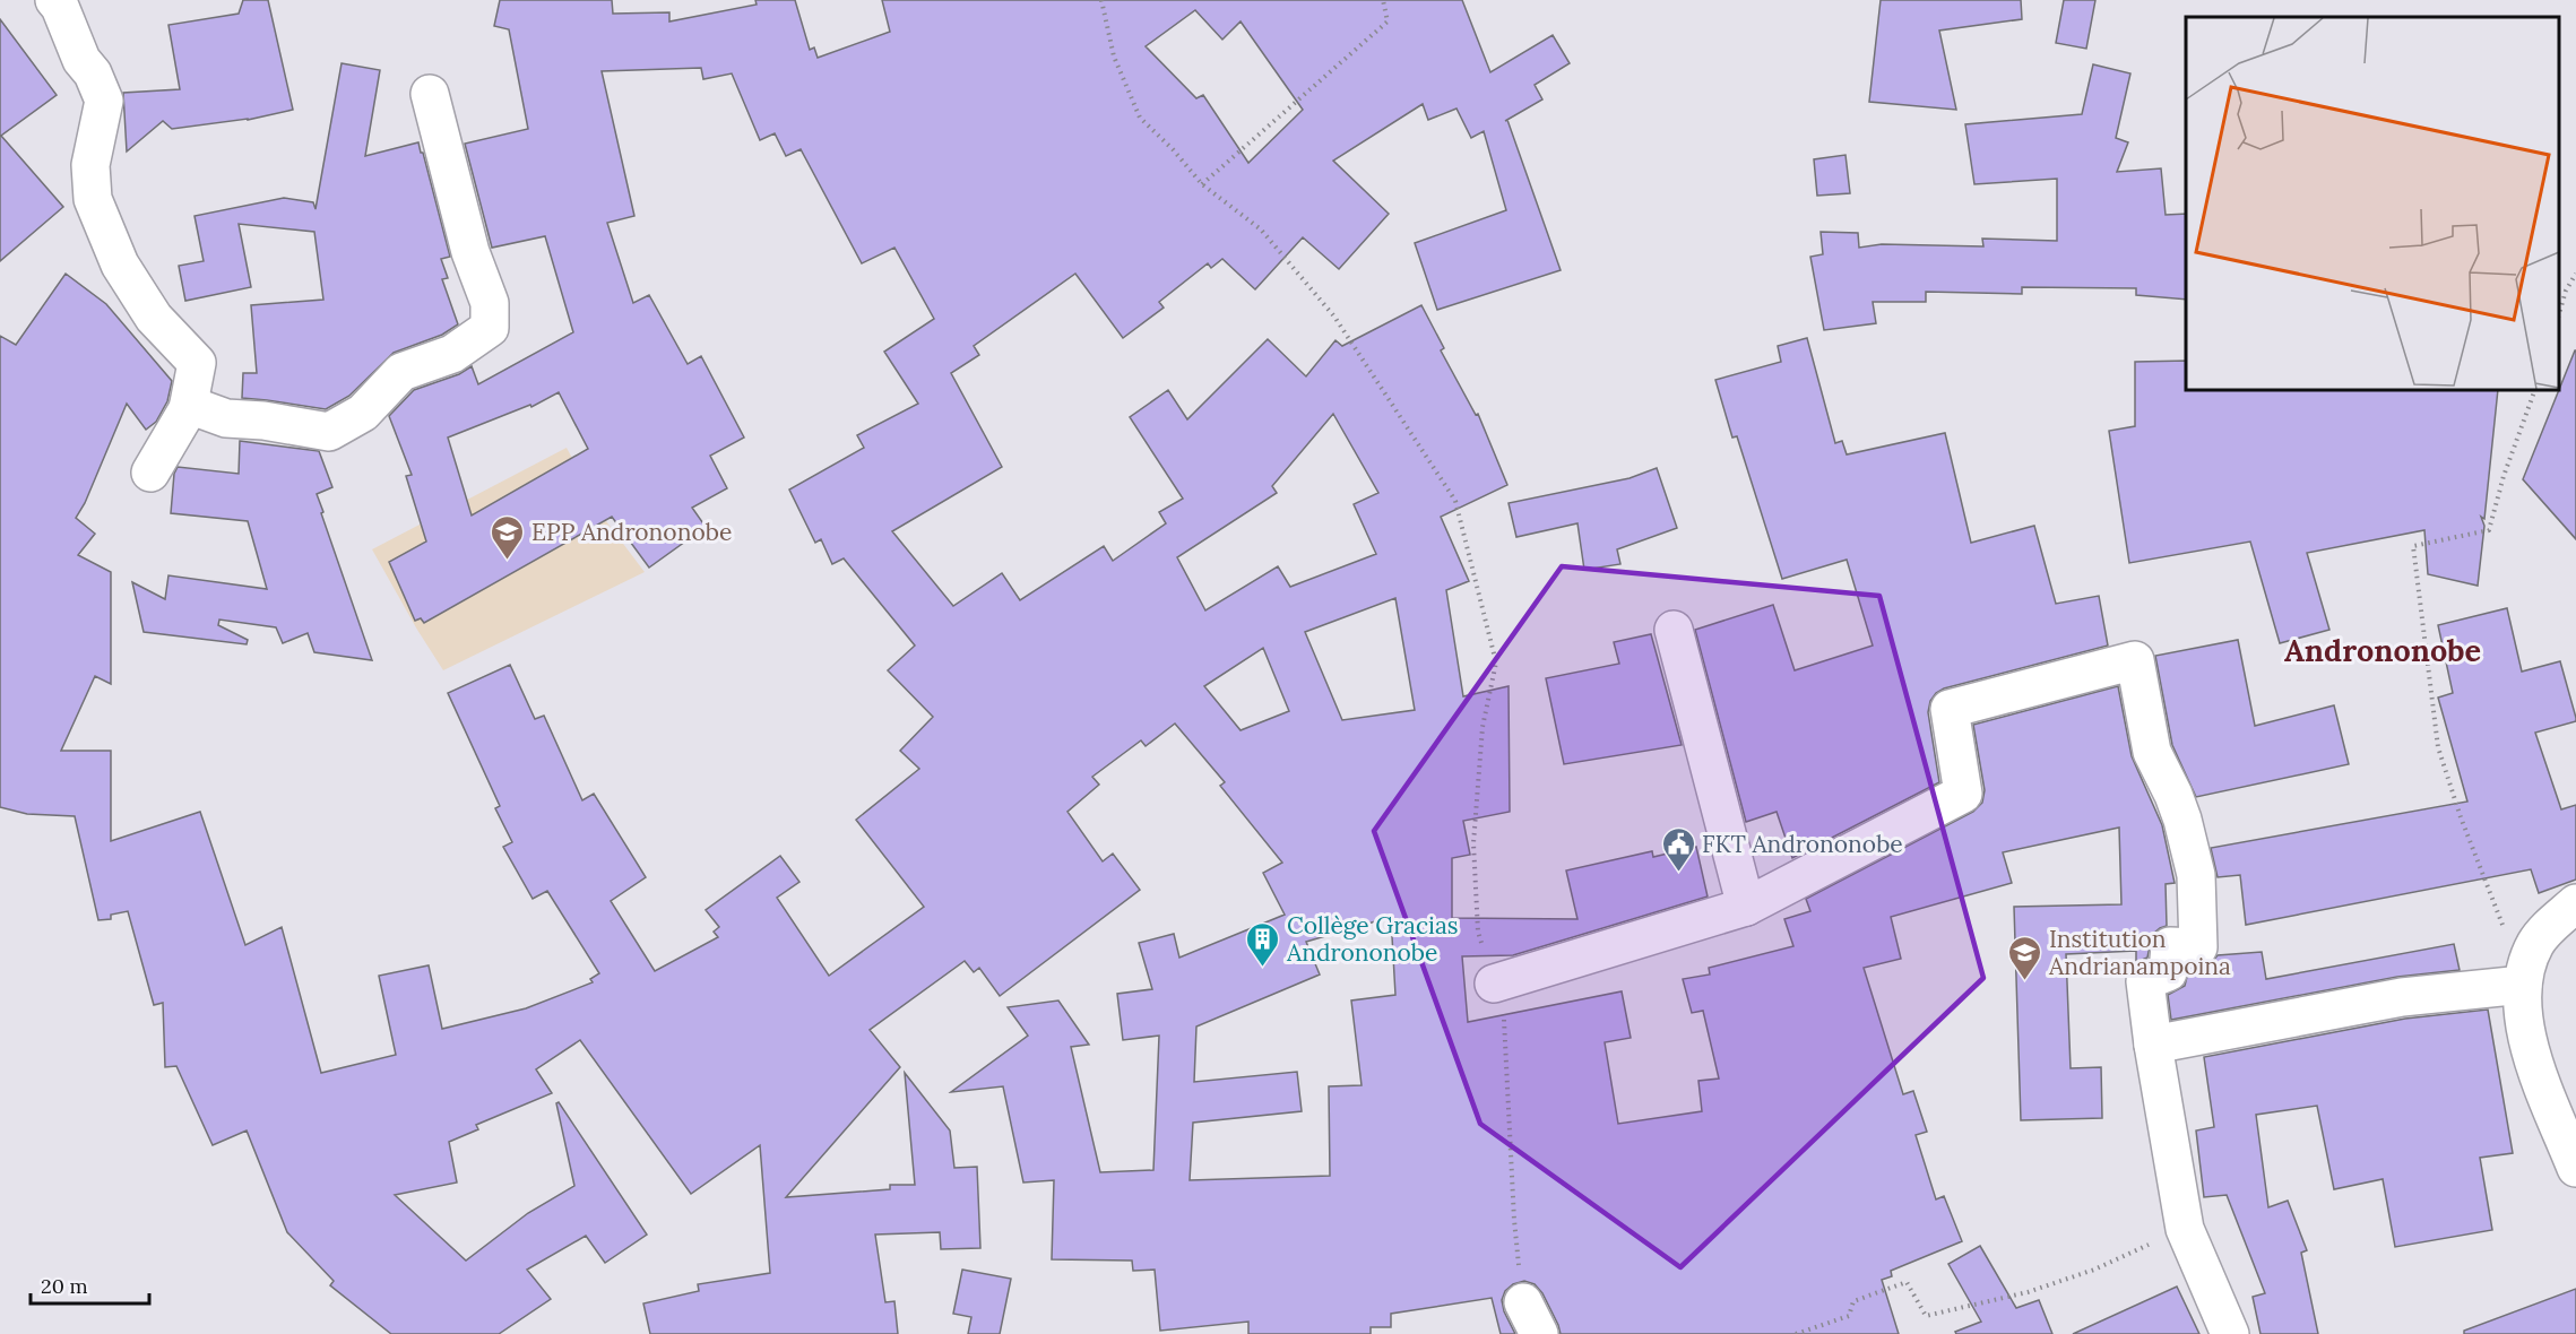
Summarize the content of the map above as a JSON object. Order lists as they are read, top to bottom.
{
  "districts": ["Andrononobe"],
  "places": {
    "school or university": ["EPP Andrononobe", "Institution Andrianampoina"],
    "public building": ["FKT Andrononobe"],
    "building": ["Collège Gracias Andrononobe"]
  },
  "scale_bar": "20 m"
}
